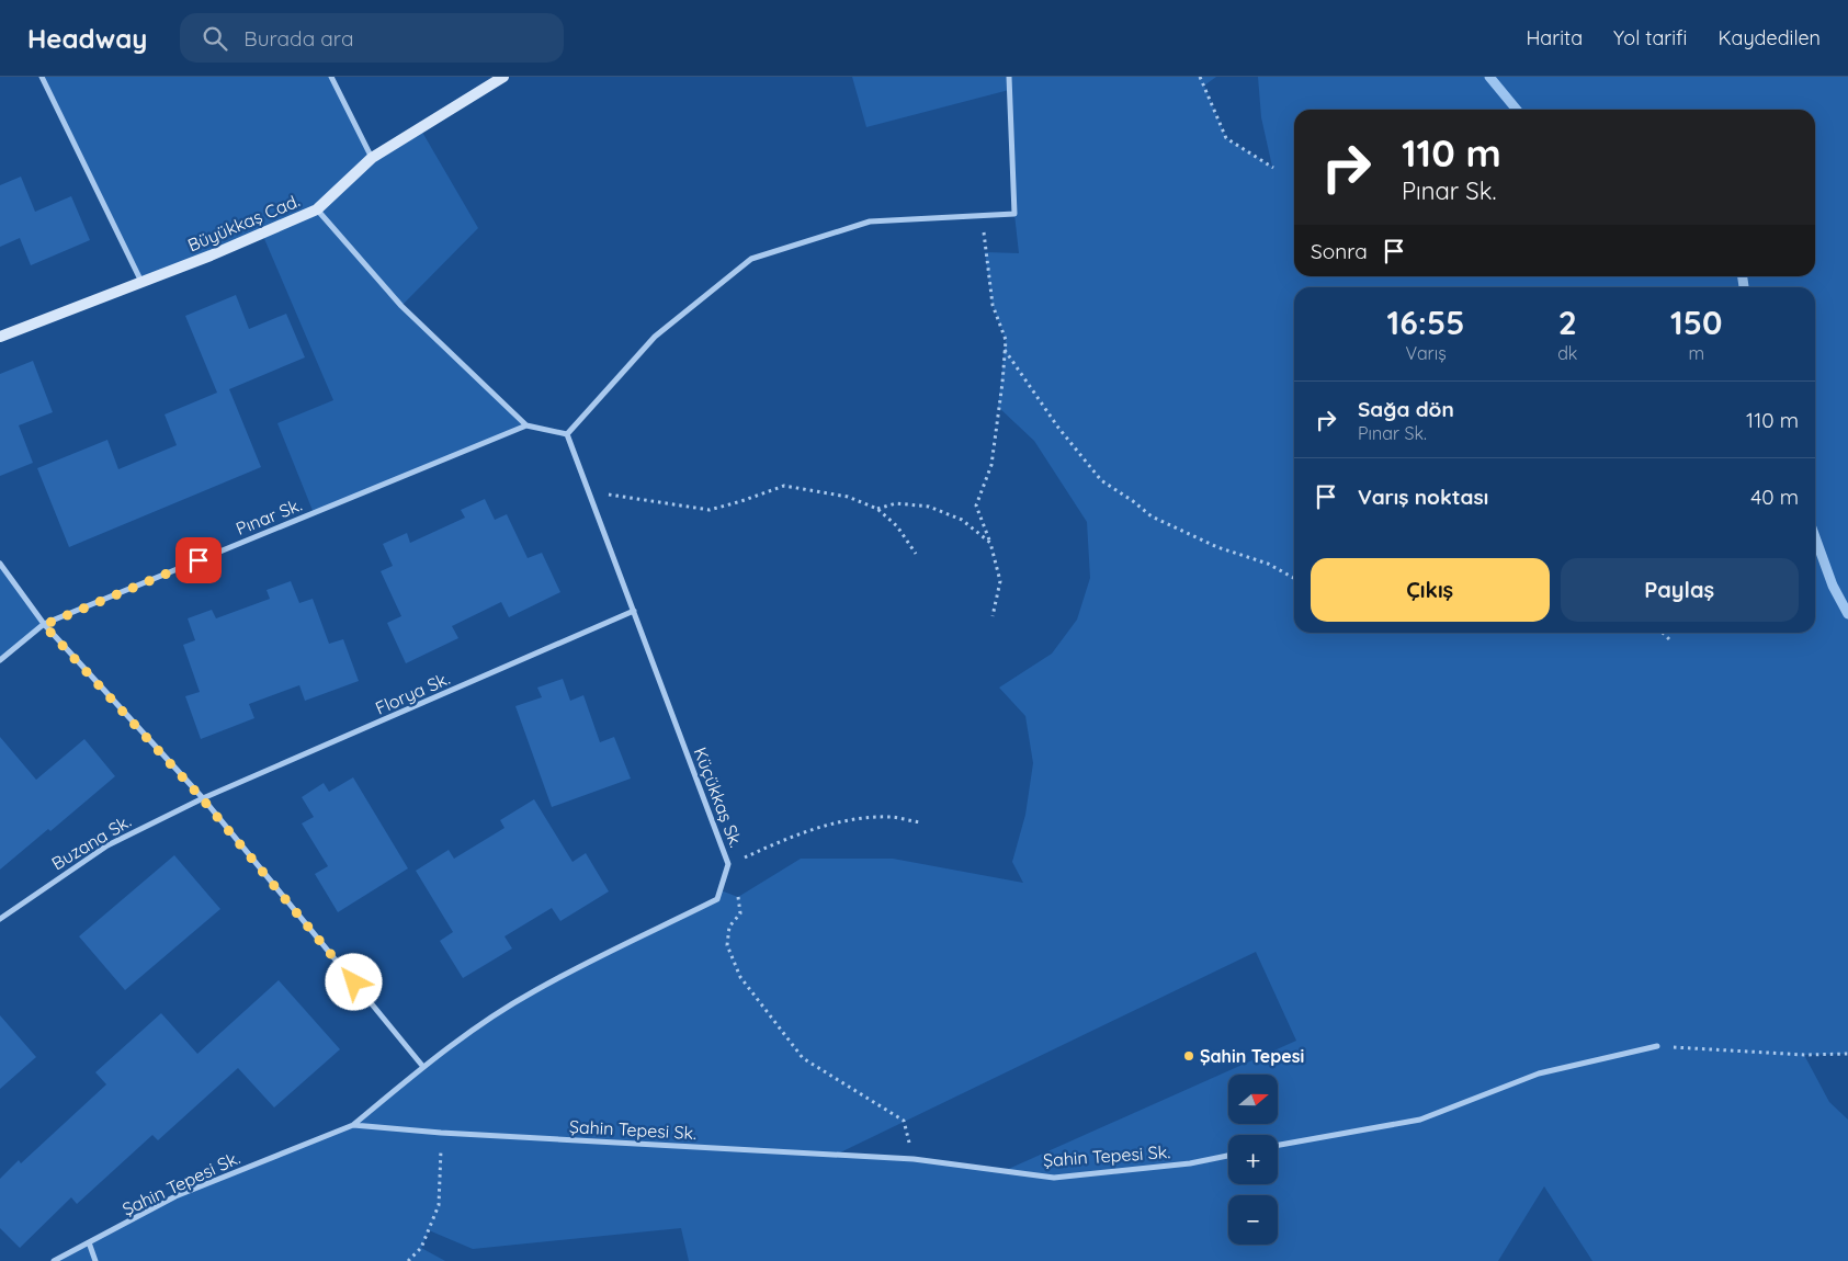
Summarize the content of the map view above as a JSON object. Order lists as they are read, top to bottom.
{
  "streets": {
    "street": [
      "Büyükkaş Cad.",
      "Pınar Sk.",
      "Florya Sk.",
      "Küçükkaş Sk.",
      "Buzana Sk.",
      "Şahin Tepesi Sk."
    ]
  },
  "crossings": [
    ["Florya Sk.", "Küçükkaş Sk."],
    ["Florya Sk.", "Buzana Sk."]
  ],
  "places": ["Şahin Tepesi"],
  "north": "right",
  "page": {
    "header": "Headway",
    "search": "Burada ara",
    "nav": ["Harita", "Yol tarifi", "Kaydedilen"],
    "turn": ["110 m", "Pınar Sk."],
    "then": "Sonra",
    "eta": [
      "16:55",
      "Varış",
      "2",
      "dk",
      "150",
      "m"
    ],
    "list": [
      {
        "name": "Sağa dön",
        "note": "Pınar Sk.",
        "value": "110 m"
      },
      {
        "name": "Varış noktası",
        "value": "40 m"
      }
    ],
    "buttons": ["Çıkış", "Paylaş"],
    "map_buttons": ["+", "−"]
  }
}
